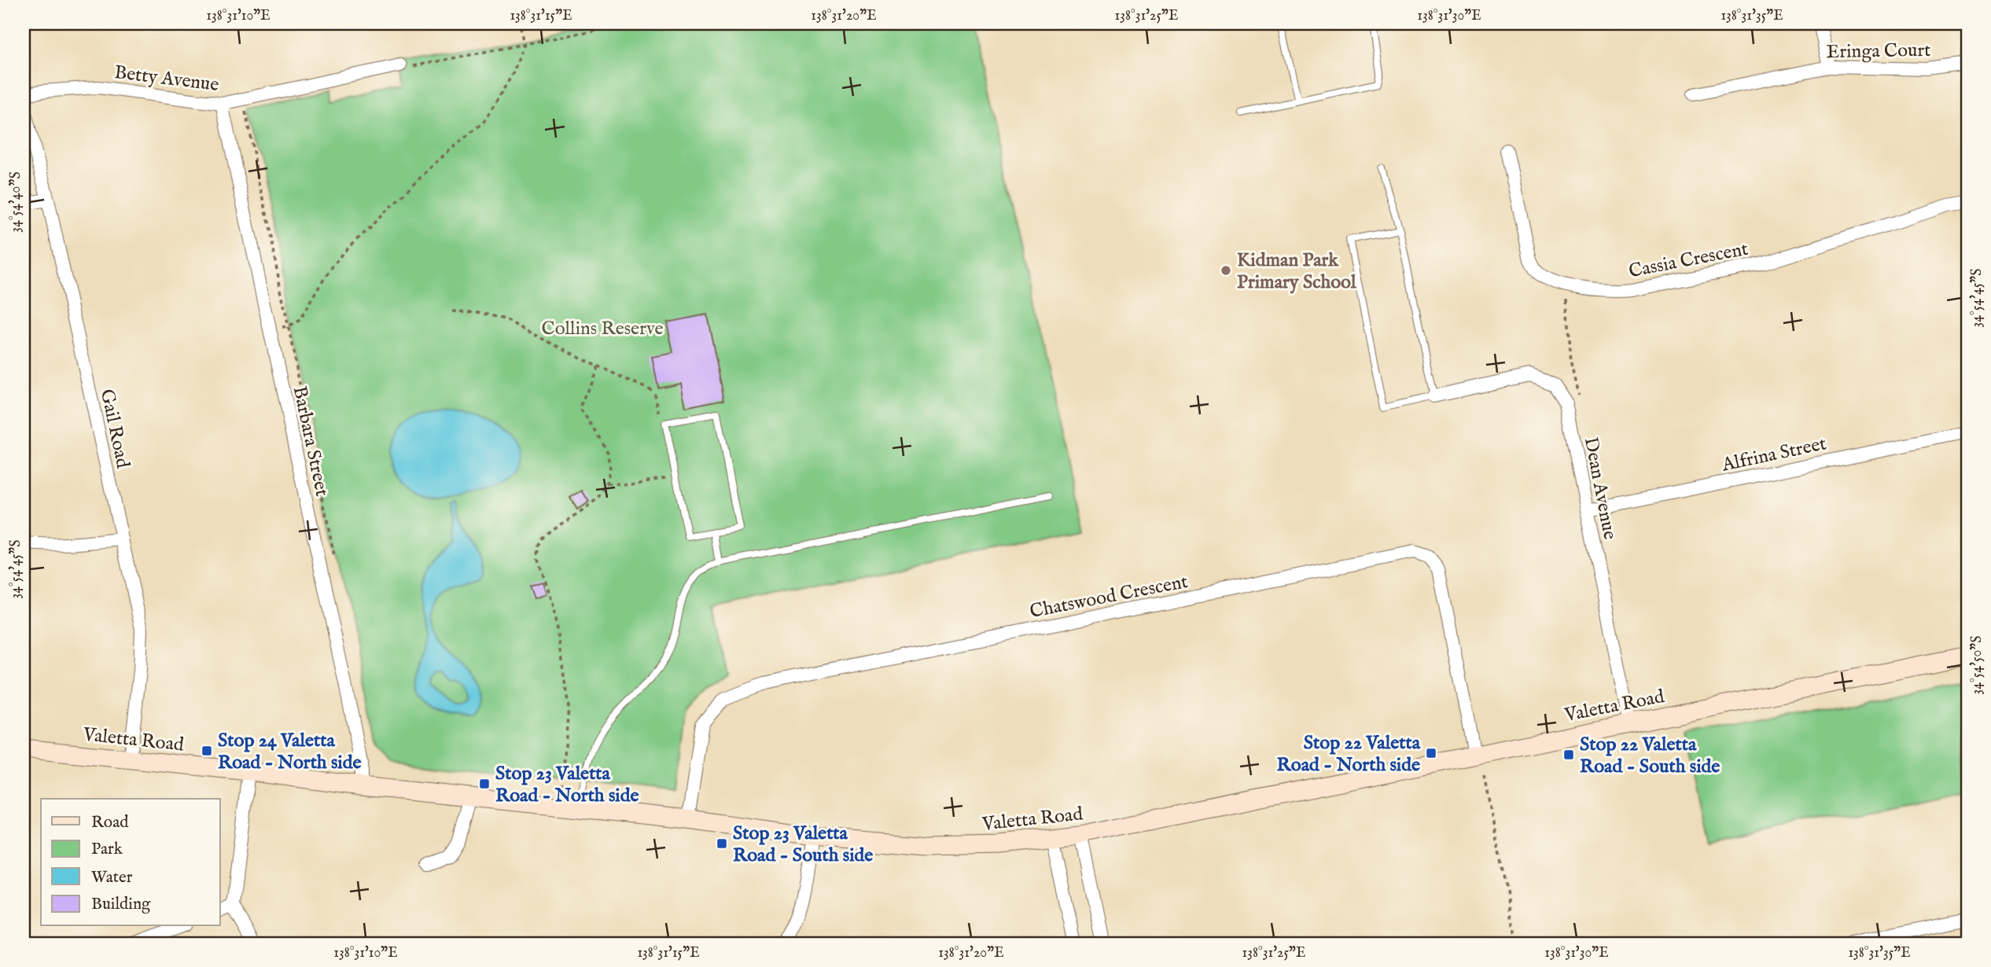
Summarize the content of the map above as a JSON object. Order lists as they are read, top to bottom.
{
  "streets": {
    "street": [
      "Eringa Court",
      "Betty Avenue",
      "Cassia Crescent",
      "Gail Road",
      "Barbara Street",
      "Alfrina Street",
      "Dean Avenue",
      "Chatswood Crescent",
      "Valetta Road"
    ]
  },
  "crossings": [
    ["Betty Avenue", "Barbara Street"],
    ["Gail Road", "Valetta Road"],
    ["Barbara Street", "Valetta Road"],
    ["Alfrina Street", "Dean Avenue"],
    ["Dean Avenue", "Valetta Road"],
    ["Chatswood Crescent", "Valetta Road"]
  ],
  "parks": ["Collins Reserve"],
  "places": {
    "other": ["Kidman Park Primary School"],
    "transit": [
      "Stop 24 Valetta Road - North side",
      "Stop 22 Valetta Road - North side",
      "Stop 22 Valetta Road - South side",
      "Stop 23 Valetta Road - North side",
      "Stop 23 Valetta Road - South side"
    ]
  },
  "legend": [
    "Road",
    "Park",
    "Water",
    "Building"
  ],
  "coordinates": [
    "138°31'10\"E",
    "138°31'15\"E",
    "138°31'20\"E",
    "138°31'25\"E",
    "138°31'30\"E",
    "138°31'35\"E",
    "34°54'40\"S",
    "34°54'45\"S",
    "34°54'50\"S"
  ]
}
